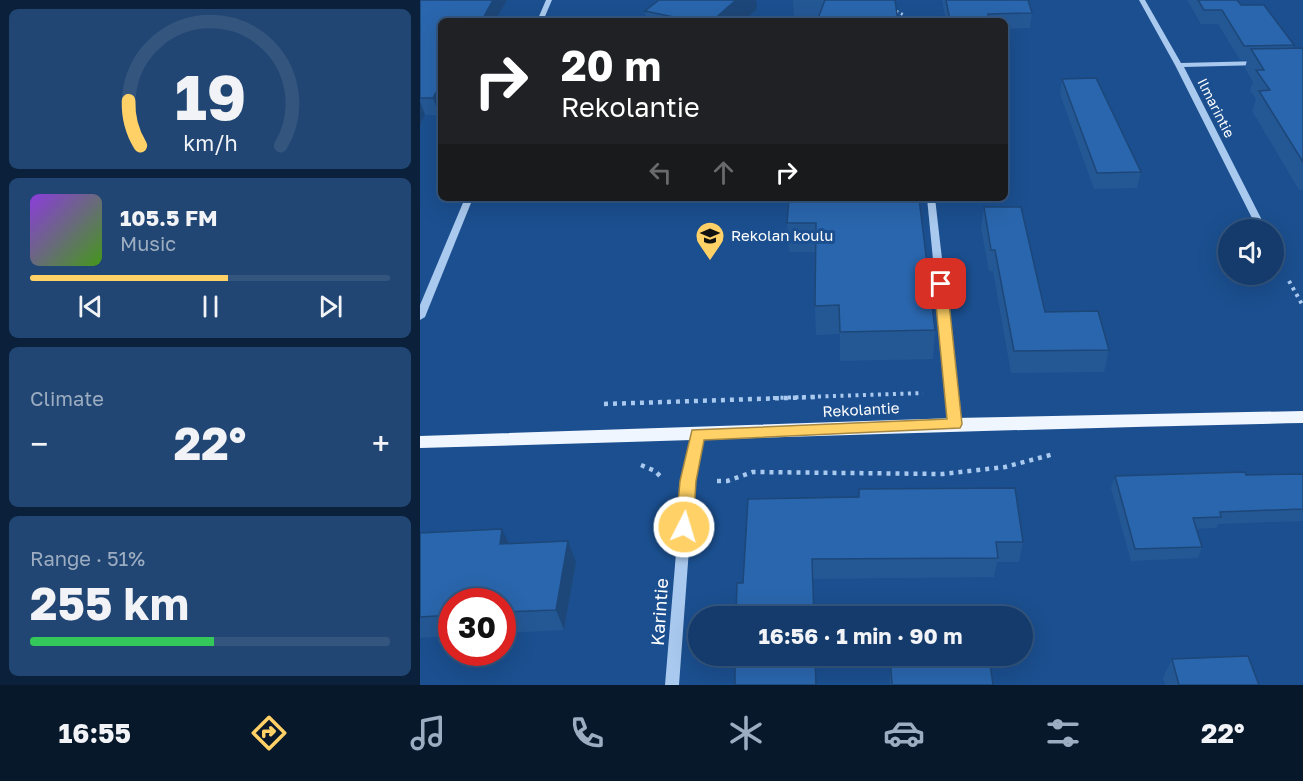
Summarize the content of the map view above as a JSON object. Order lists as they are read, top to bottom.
{
  "streets": {
    "main road": ["Rekolantie"],
    "street": ["Ilmarintie", "Karintie"]
  },
  "crossings": [
    ["Rekolantie", "Karintie"]
  ],
  "places": {
    "school or university": ["Rekolan koulu"]
  },
  "page": {
    "turn": ["20 m", "Rekolantie"],
    "song": ["105.5 FM", "Music"],
    "tile": [
      "Climate",
      ["Range · 51%", "255 km"]
    ],
    "heat": ["−", "22°", "+"],
    "limit": "30",
    "trip": "16:56 · 1 min · 90 m",
    "tabs": ["16:55", "22°"],
    "gauge": ["19", "km/h"]
  }
}
